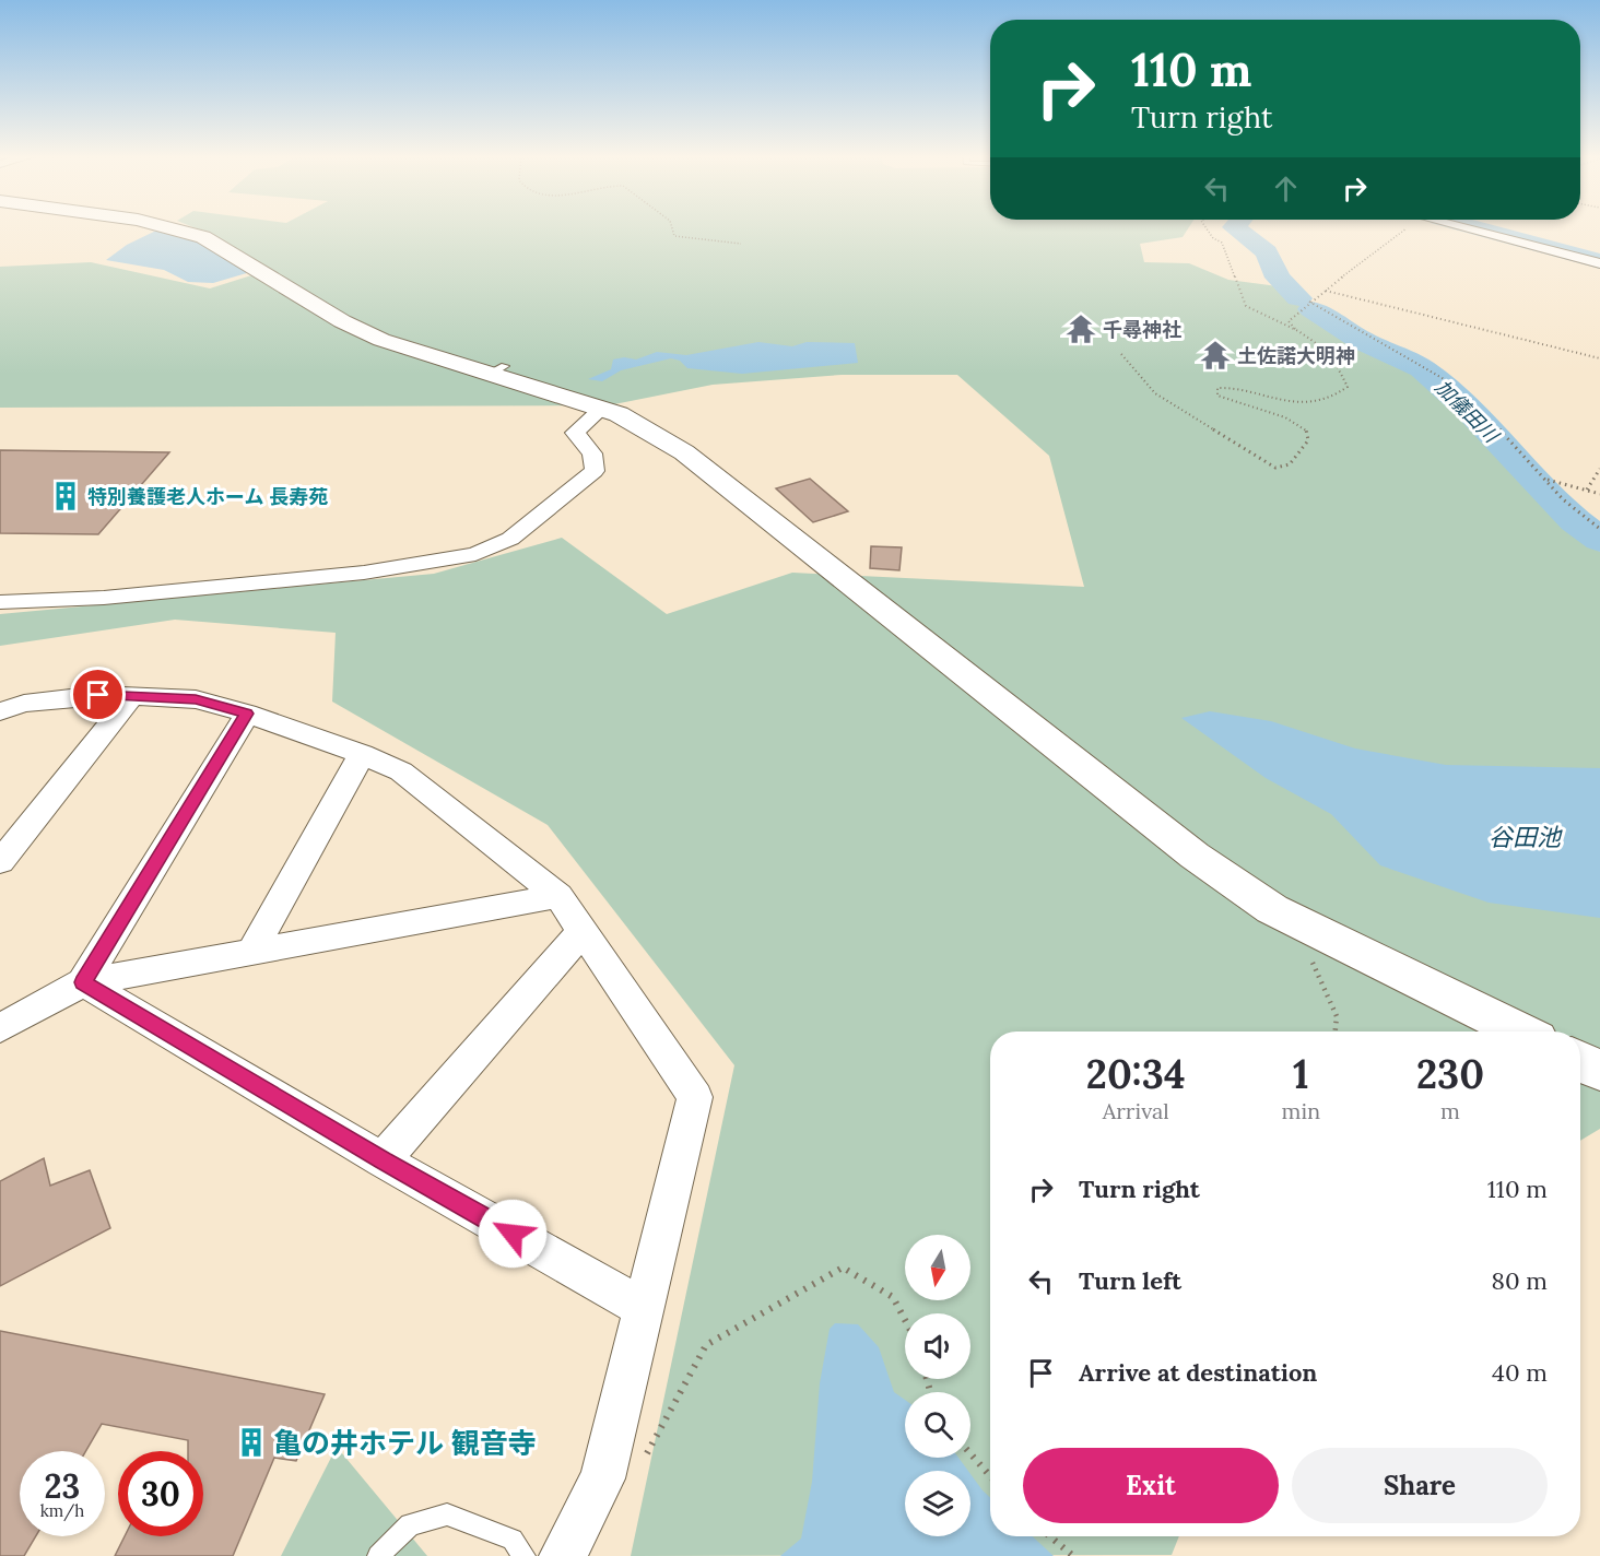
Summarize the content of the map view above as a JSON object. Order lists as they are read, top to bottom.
{
  "water": ["加儀田川", "谷田池"],
  "places": {
    "temple": ["千尋神社", "土佐諾大明神"],
    "building": ["特別養護老人ホーム 長寿苑", "亀の井ホテル 観音寺"]
  },
  "north": "bottom",
  "page": {
    "turn": ["110 m", "Turn right"],
    "eta": [
      "20:34",
      "Arrival",
      "1",
      "min",
      "230",
      "m"
    ],
    "list": [
      {
        "name": "Turn right",
        "value": "110 m"
      },
      {
        "name": "Turn left",
        "value": "80 m"
      },
      {
        "name": "Arrive at destination",
        "value": "40 m"
      }
    ],
    "buttons": ["Exit", "Share"],
    "speed": "23 km/h",
    "limit": "30"
  }
}
